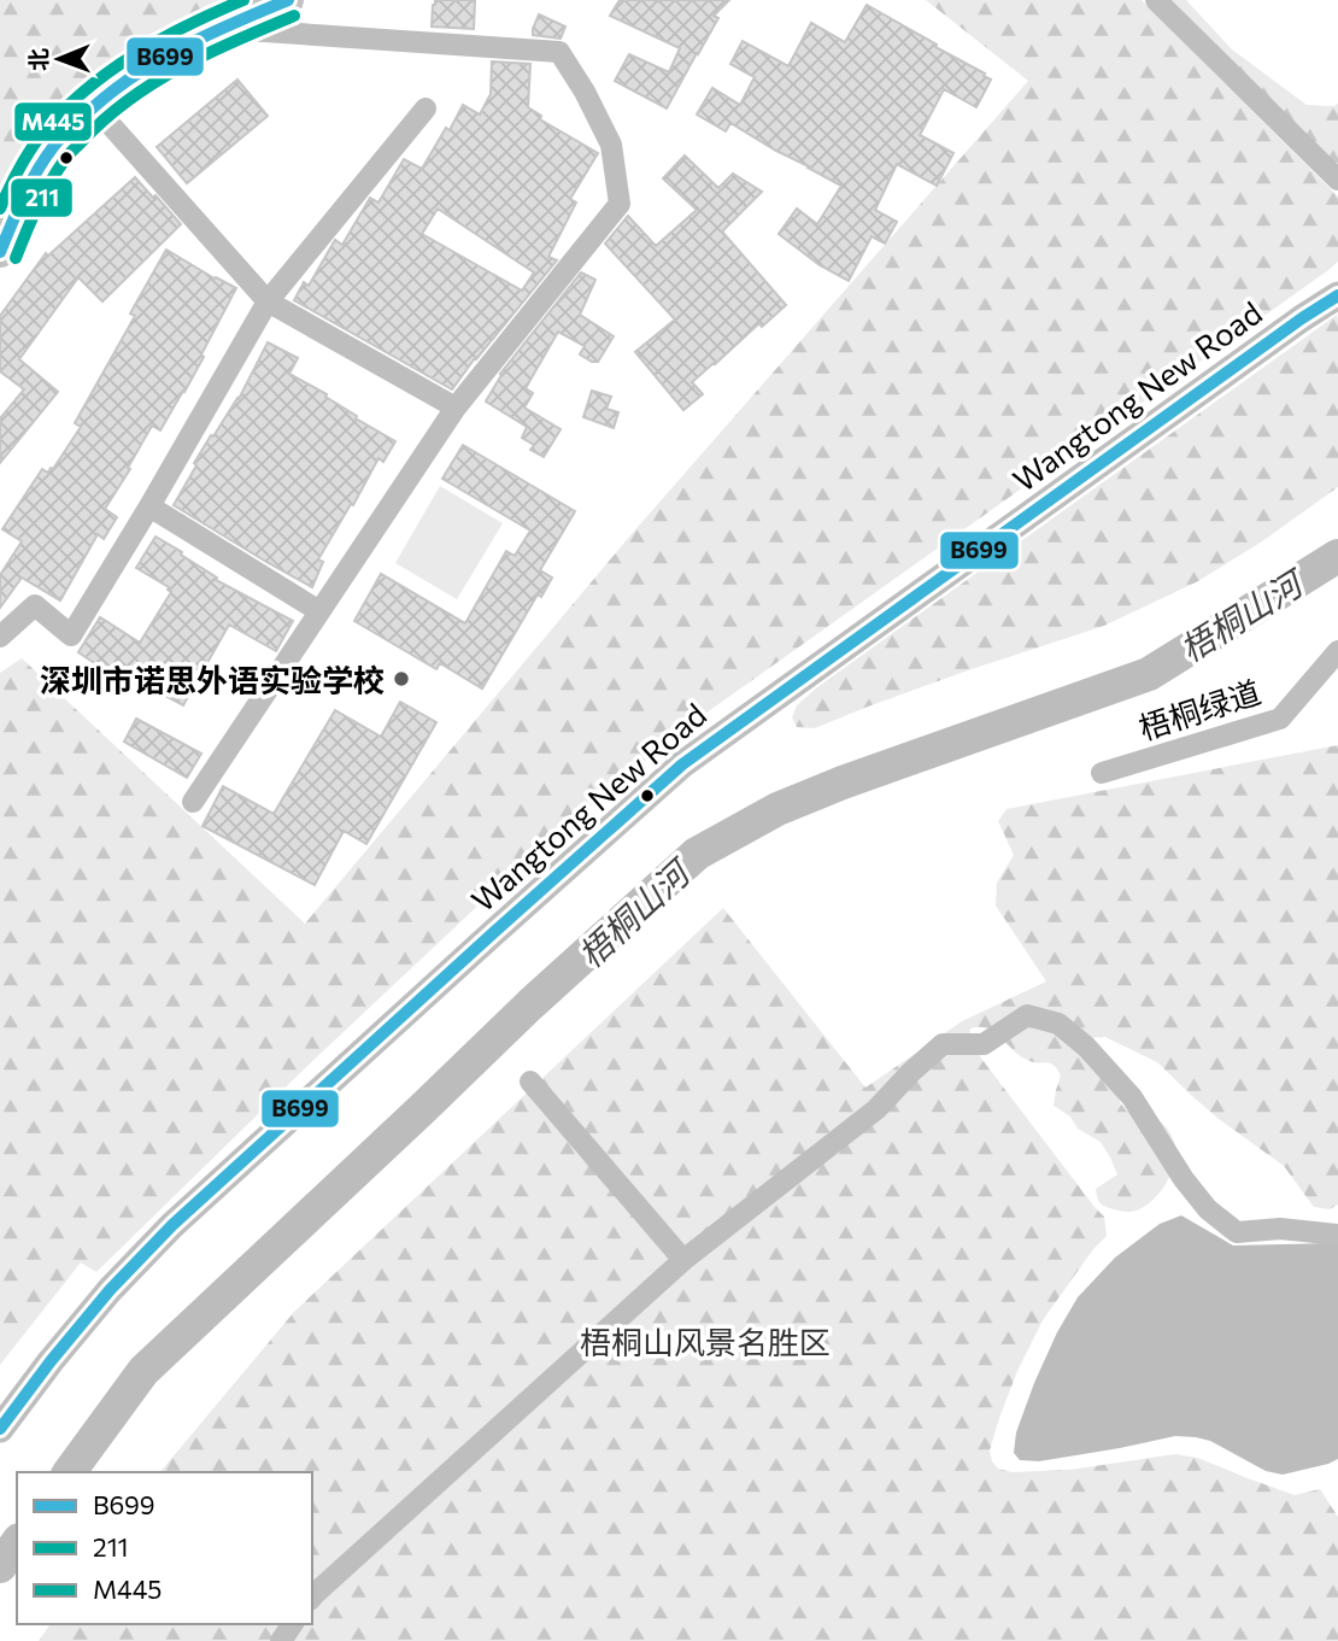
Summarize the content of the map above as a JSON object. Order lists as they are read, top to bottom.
{
  "streets": {
    "street": ["Wangtong New Road", "梧桐绿道"]
  },
  "water": ["梧桐山河"],
  "parks": ["梧桐山风景名胜区"],
  "places": ["深圳市诺思外语实验学校"],
  "lines": ["transit line B699", "transit line M445", "transit line 211"],
  "legend": ["B699", "211", "M445"],
  "north": "left"
}
